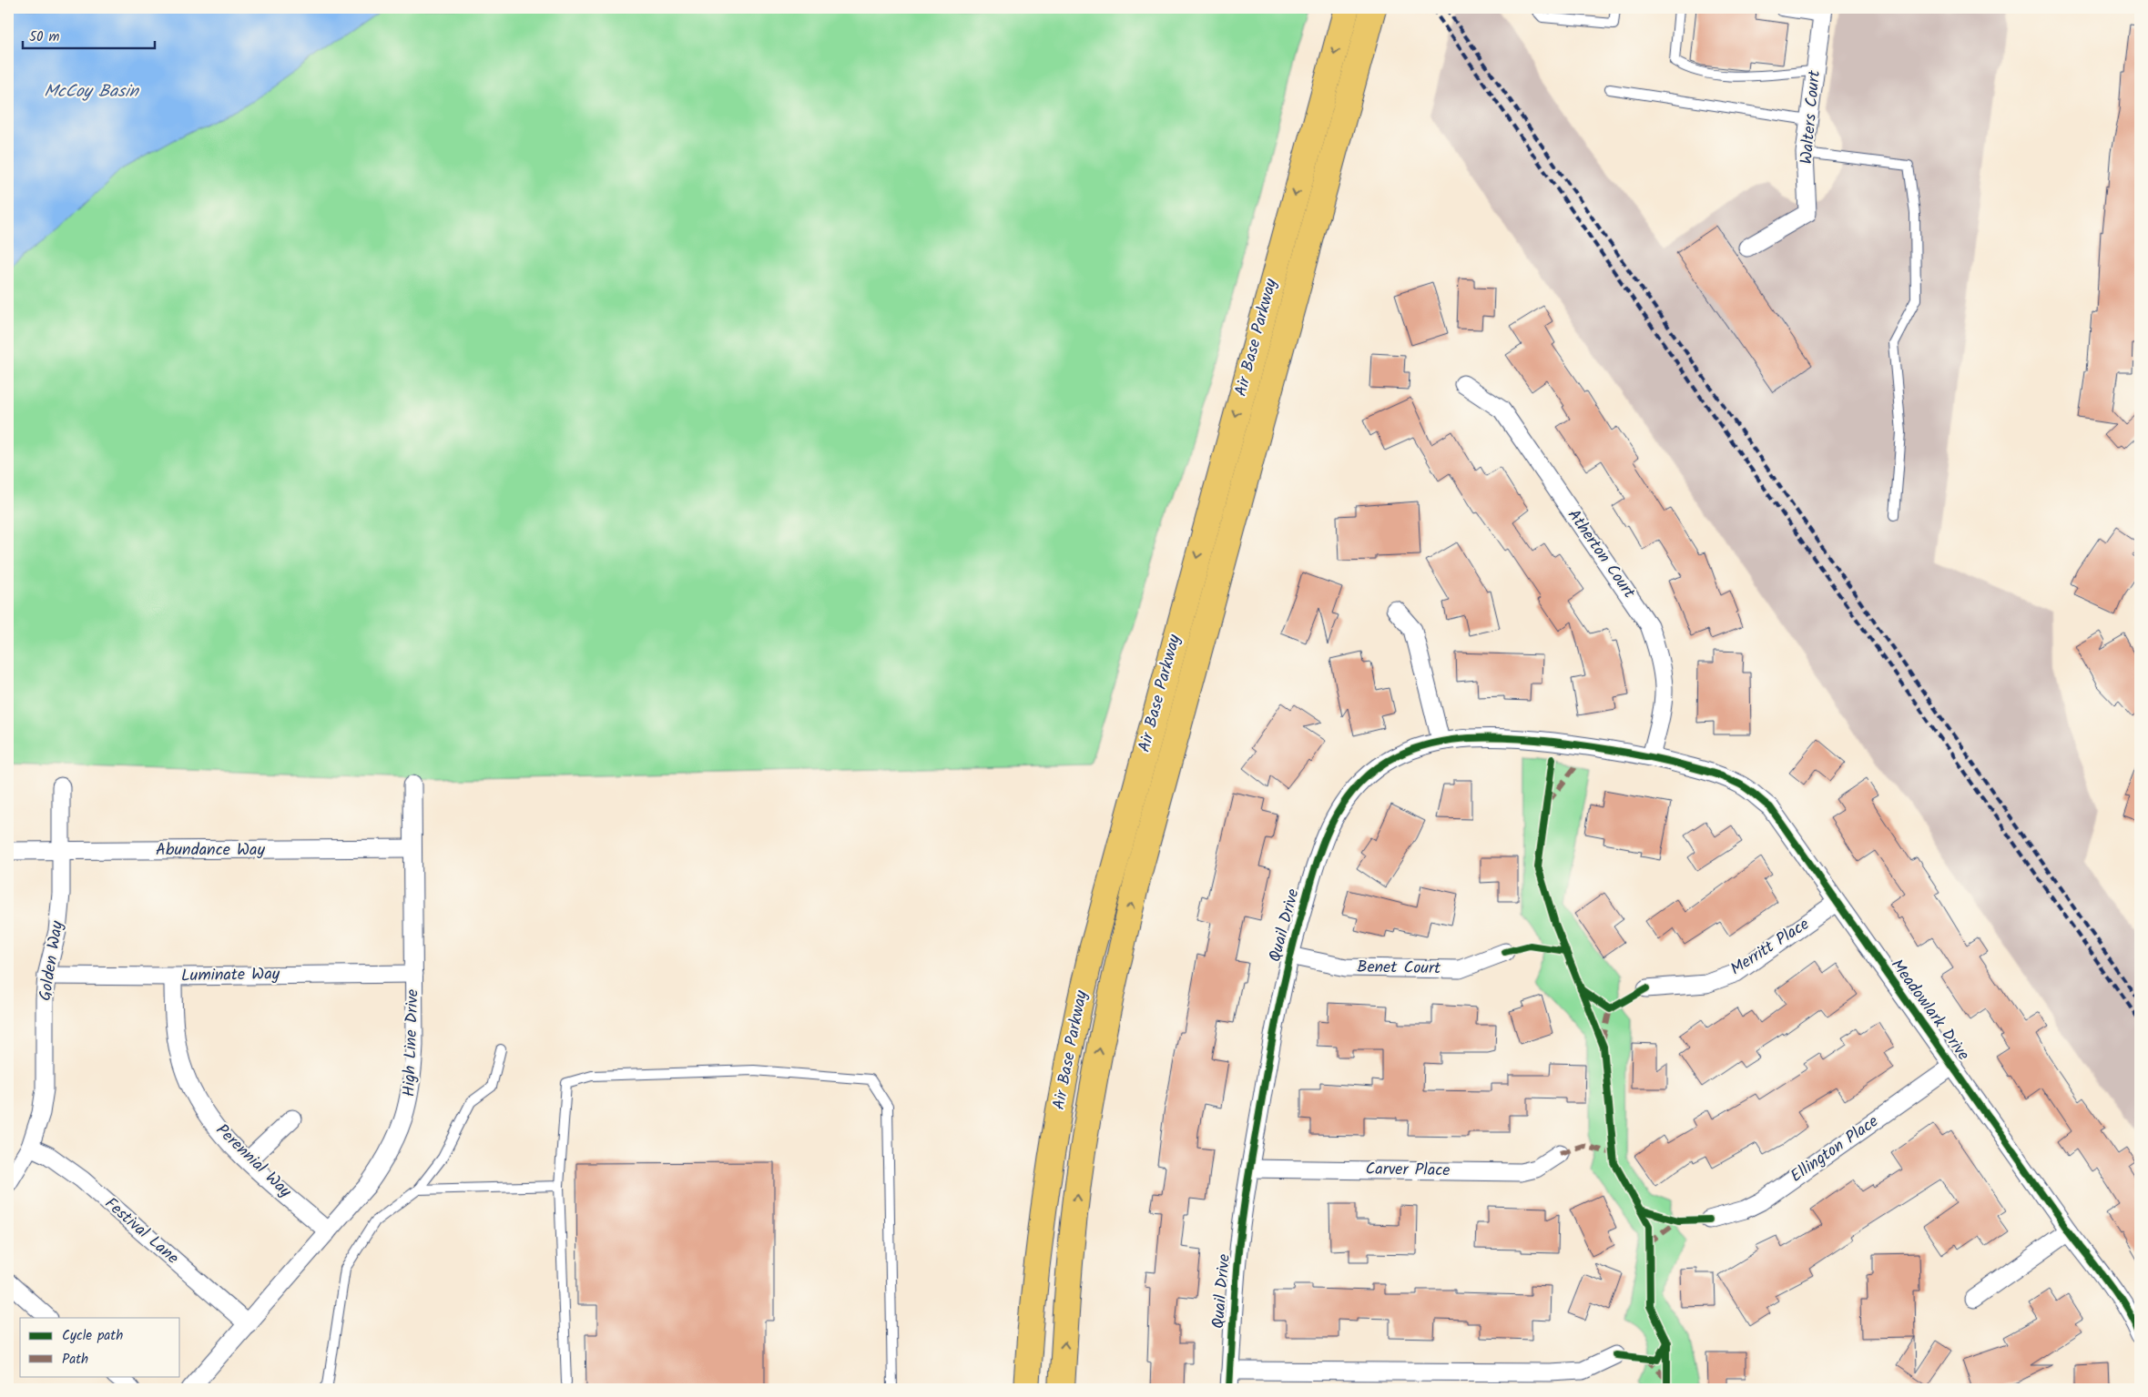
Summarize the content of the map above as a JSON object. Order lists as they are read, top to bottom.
{
  "streets": {
    "main road": ["Air Base Parkway"],
    "street": [
      "Walters Court",
      "Atherton Court",
      "Abundance Way",
      "Quail Drive",
      "Merritt Place",
      "Golden Way",
      "Benet Court",
      "Luminate Way",
      "Meadowlark Drive",
      "High Line Drive",
      "Ellington Place",
      "Perennial Way",
      "Carver Place",
      "Festival Lane"
    ]
  },
  "crossings": [
    ["Atherton Court", "Quail Drive"],
    ["Atherton Court", "Meadowlark Drive"],
    ["Abundance Way", "Golden Way"],
    ["Abundance Way", "High Line Drive"],
    ["Quail Drive", "Benet Court"],
    ["Quail Drive", "Meadowlark Drive"],
    ["Quail Drive", "Carver Place"],
    ["Merritt Place", "Meadowlark Drive"],
    ["Golden Way", "Luminate Way"],
    ["Golden Way", "Festival Lane"],
    ["Luminate Way", "High Line Drive"],
    ["Luminate Way", "Perennial Way"],
    ["Meadowlark Drive", "Ellington Place"],
    ["High Line Drive", "Perennial Way"],
    ["High Line Drive", "Festival Lane"]
  ],
  "water": ["McCoy Basin"],
  "legend": ["Cycle path", "Path"],
  "scale_bar": "50 m"
}
